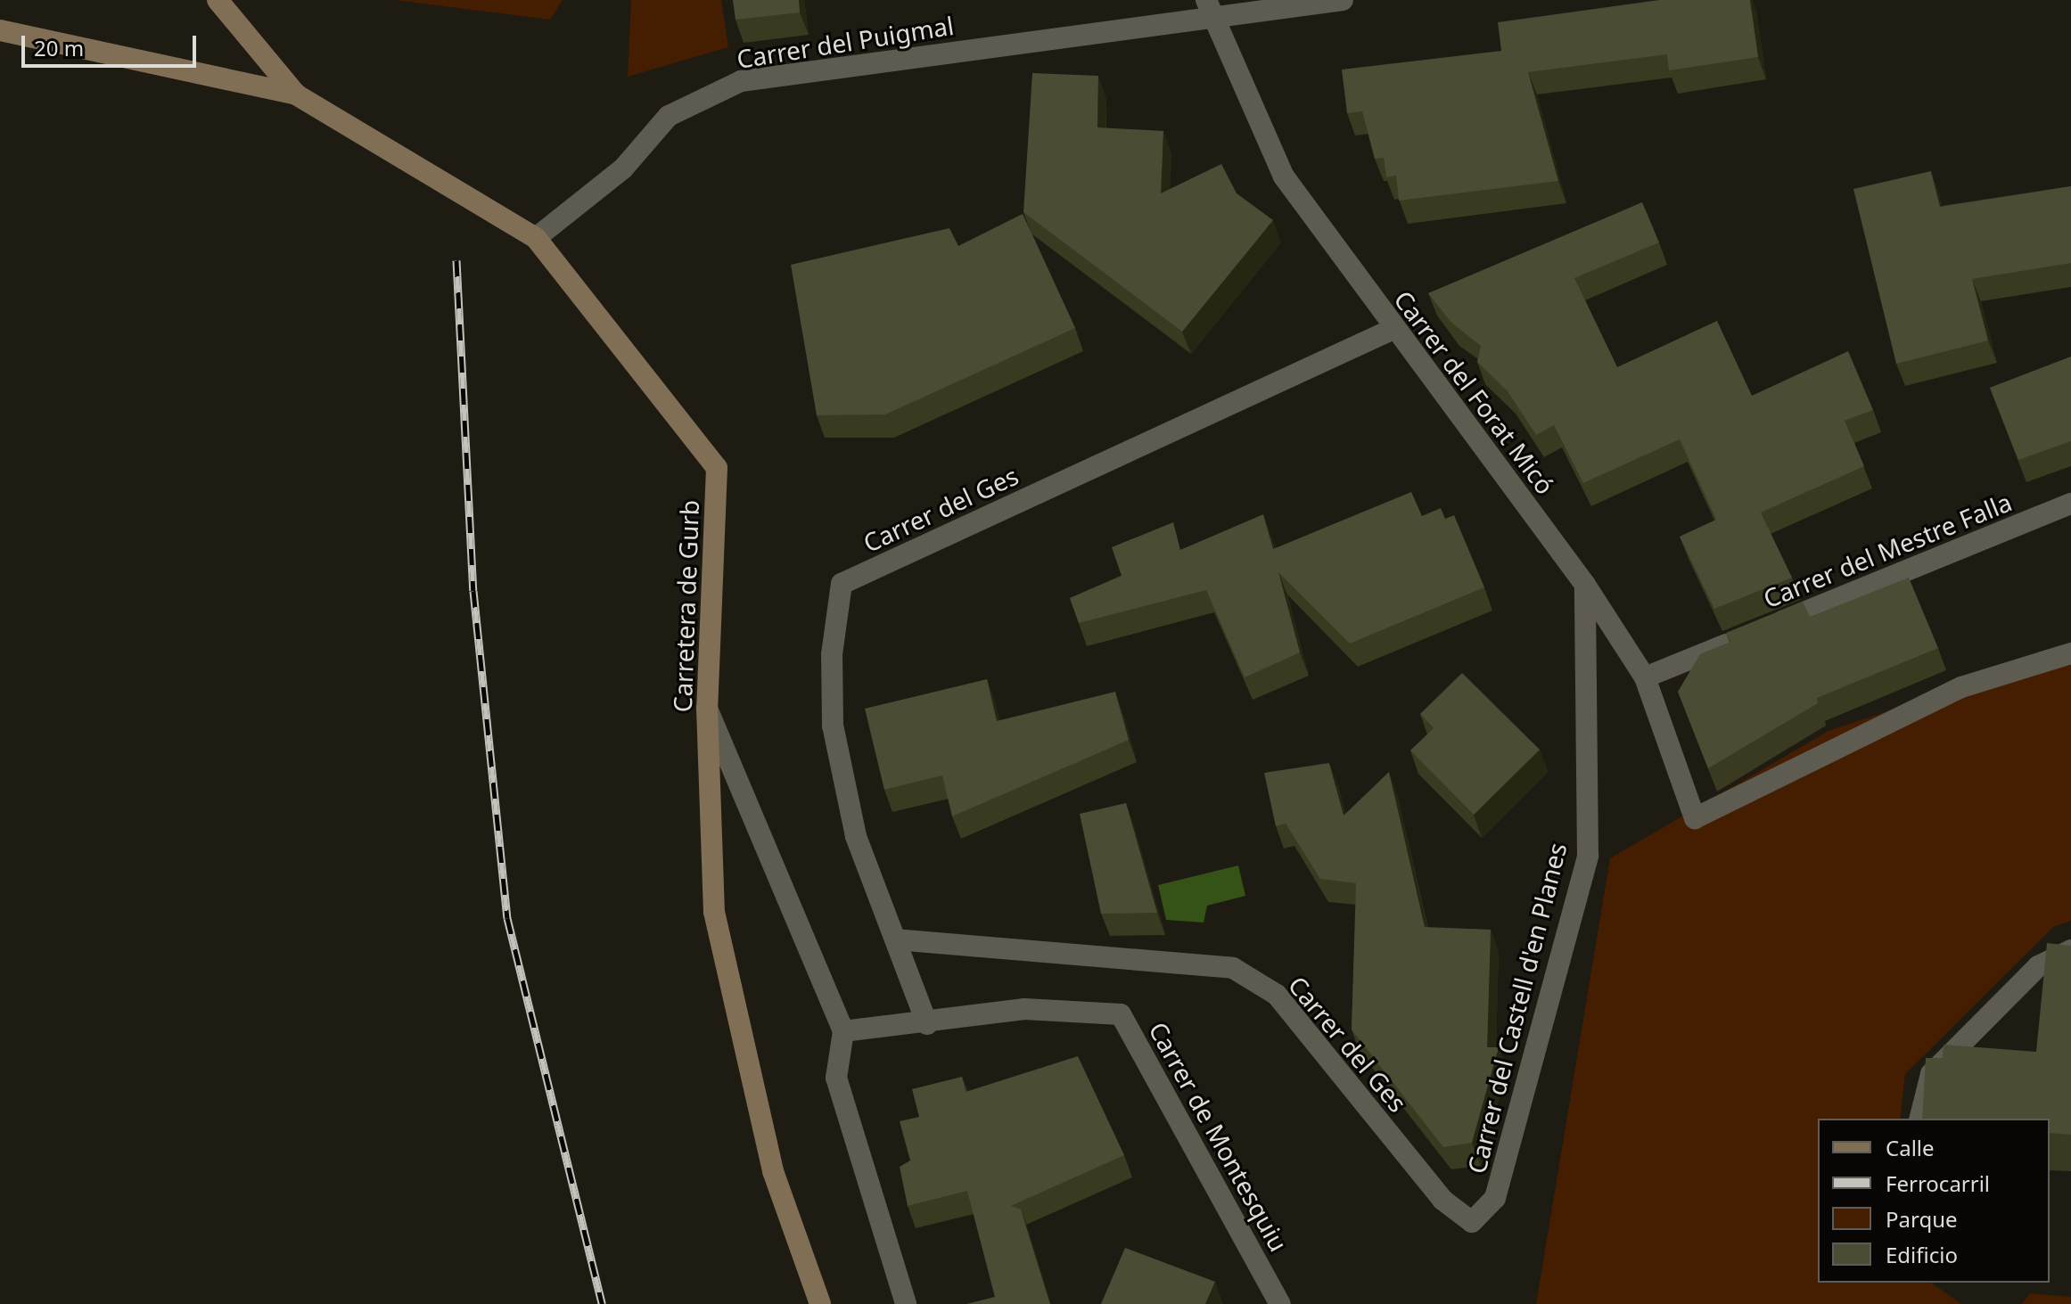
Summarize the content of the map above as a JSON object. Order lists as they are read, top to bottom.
{
  "streets": {
    "street": [
      "Carrer del Puigmal",
      "Carrer del Forat Micó",
      "Carrer del Ges",
      "Carrer del Mestre Falla",
      "Carretera de Gurb",
      "Carrer del Castell d'en Planes",
      "Carrer de Montesquiu"
    ]
  },
  "crossings": [
    ["Carrer del Puigmal", "Carrer del Forat Micó"],
    ["Carrer del Puigmal", "Carretera de Gurb"],
    ["Carrer del Forat Micó", "Carrer del Ges"],
    ["Carrer del Forat Micó", "Carrer del Mestre Falla"],
    ["Carrer del Forat Micó", "Carrer del Castell d'en Planes"],
    ["Carrer del Ges", "Carrer del Castell d'en Planes"],
    ["Carrer del Ges", "Carrer de Montesquiu"]
  ],
  "legend": [
    "Calle",
    "Ferrocarril",
    "Parque",
    "Edificio"
  ],
  "scale_bar": "20 m"
}
